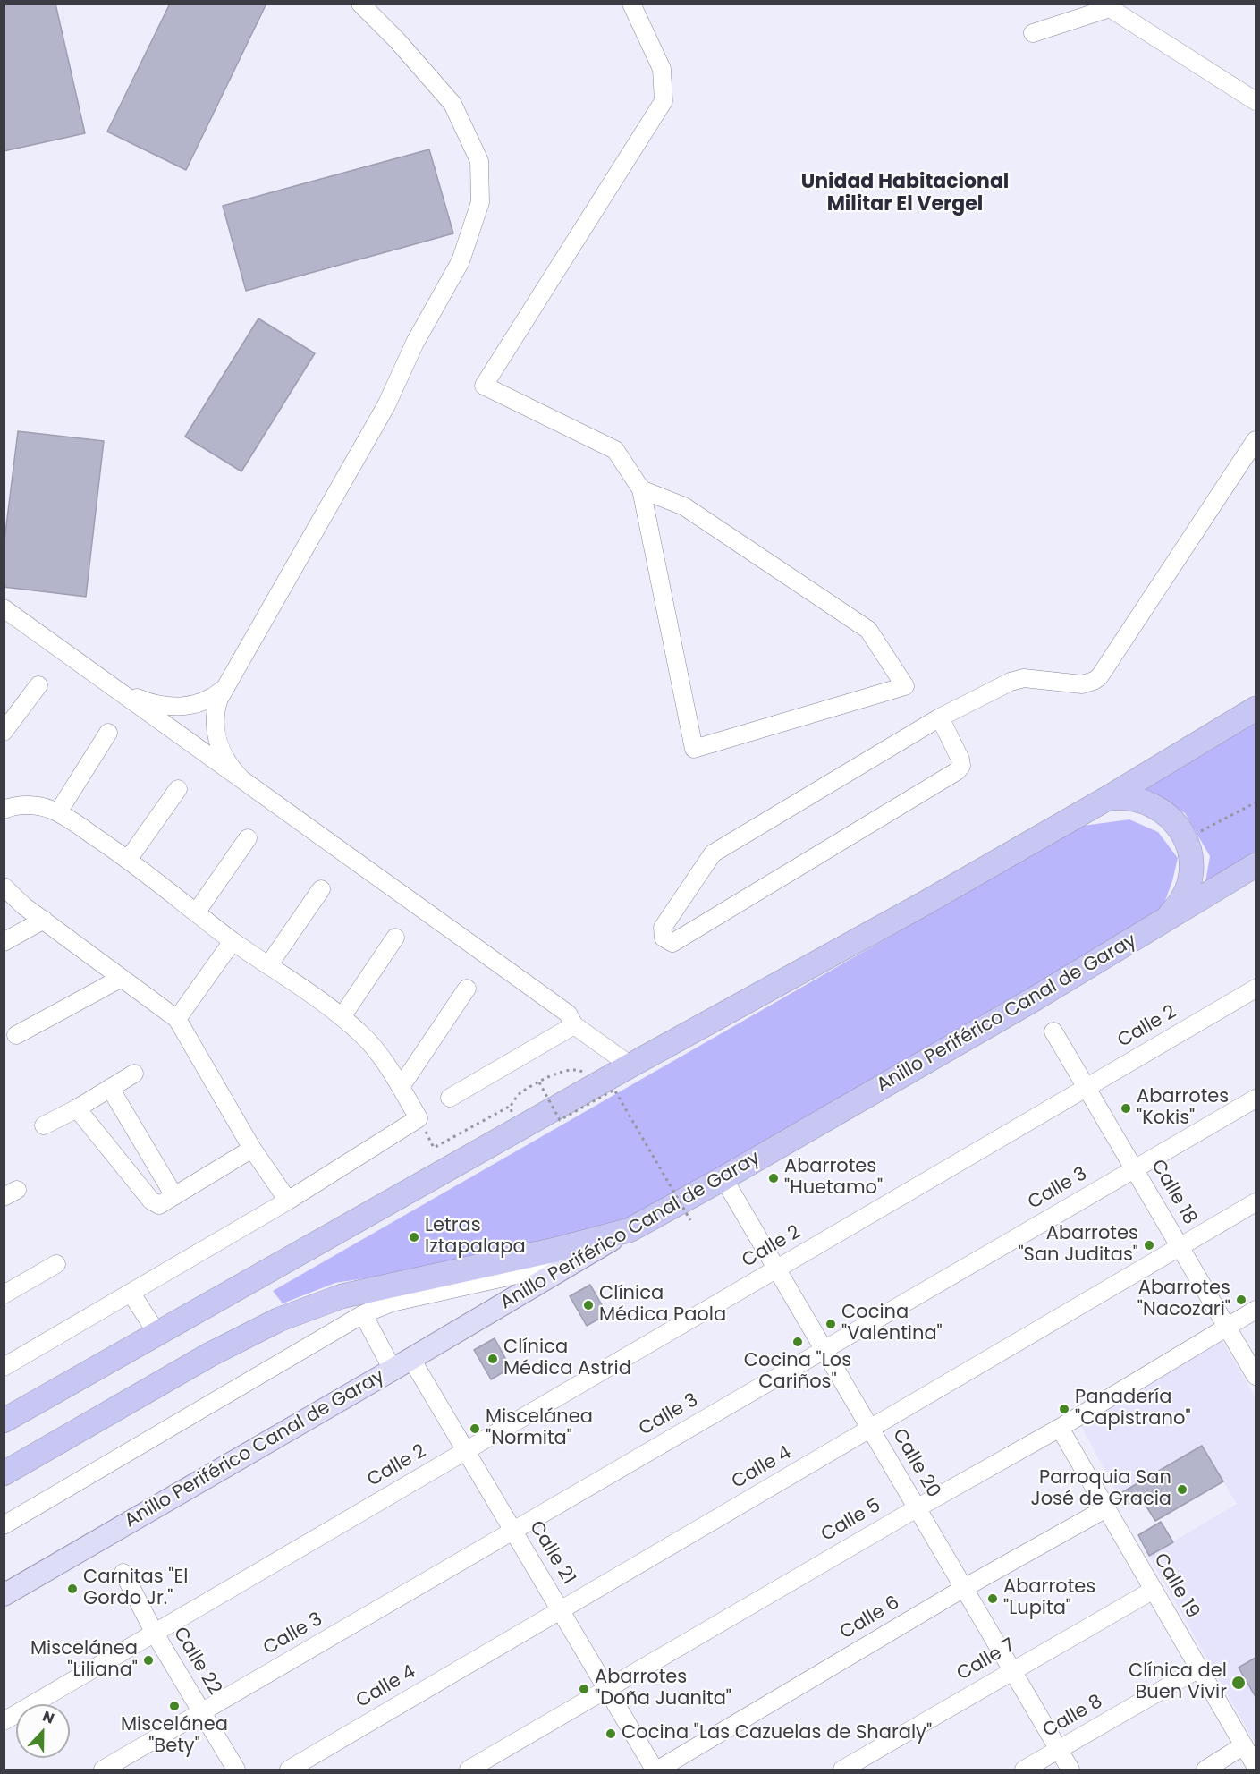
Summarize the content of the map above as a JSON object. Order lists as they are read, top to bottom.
{
  "streets": {
    "highway": ["Anillo Periférico Canal de Garay"],
    "street": [
      "Calle 2",
      "Calle 3",
      "Calle 18",
      "Calle 20",
      "Calle 4",
      "Calle 5",
      "Calle 21",
      "Calle 19",
      "Calle 6",
      "Calle 7",
      "Calle 22",
      "Calle 8"
    ]
  },
  "crossings": [
    ["Anillo Periférico Canal de Garay", "Calle 20"],
    ["Anillo Periférico Canal de Garay", "Calle 21"],
    ["Calle 2", "Calle 18"],
    ["Calle 2", "Calle 20"],
    ["Calle 2", "Calle 21"],
    ["Calle 2", "Calle 22"],
    ["Calle 3", "Calle 18"],
    ["Calle 3", "Calle 20"],
    ["Calle 3", "Calle 21"],
    ["Calle 3", "Calle 22"],
    ["Calle 18", "Calle 4"],
    ["Calle 18", "Calle 5"],
    ["Calle 20", "Calle 4"],
    ["Calle 20", "Calle 5"],
    ["Calle 20", "Calle 6"],
    ["Calle 20", "Calle 7"],
    ["Calle 20", "Calle 8"],
    ["Calle 4", "Calle 21"],
    ["Calle 5", "Calle 21"],
    ["Calle 5", "Calle 19"],
    ["Calle 19", "Calle 6"],
    ["Calle 19", "Calle 7"],
    ["Calle 19", "Calle 8"]
  ],
  "districts": ["Unidad Habitacional Militar El Vergel"],
  "places": [
    "Abarrotes \"Kokis\"",
    "Abarrotes \"Huetamo\"",
    "Letras Iztapalapa",
    "Abarrotes \"San Juditas\"",
    "Abarrotes \"Nacozari\"",
    "Clínica Médica Paola",
    "Cocina \"Valentina\"",
    "Cocina \"Los Cariños\"",
    "Clínica Médica Astrid",
    "Panadería \"Capistrano\"",
    "Miscelánea \"Normita\"",
    "Parroquia San José de Gracia",
    "Carnitas \"El Gordo Jr.\"",
    "Abarrotes \"Lupita\"",
    "Miscelánea \"Liliana\"",
    "Clínica del Buen Vivir",
    "Abarrotes \"Doña Juanita\"",
    "Miscelánea \"Bety\"",
    "Cocina \"Las Cazuelas de Sharaly\""
  ],
  "north": "top"
}
